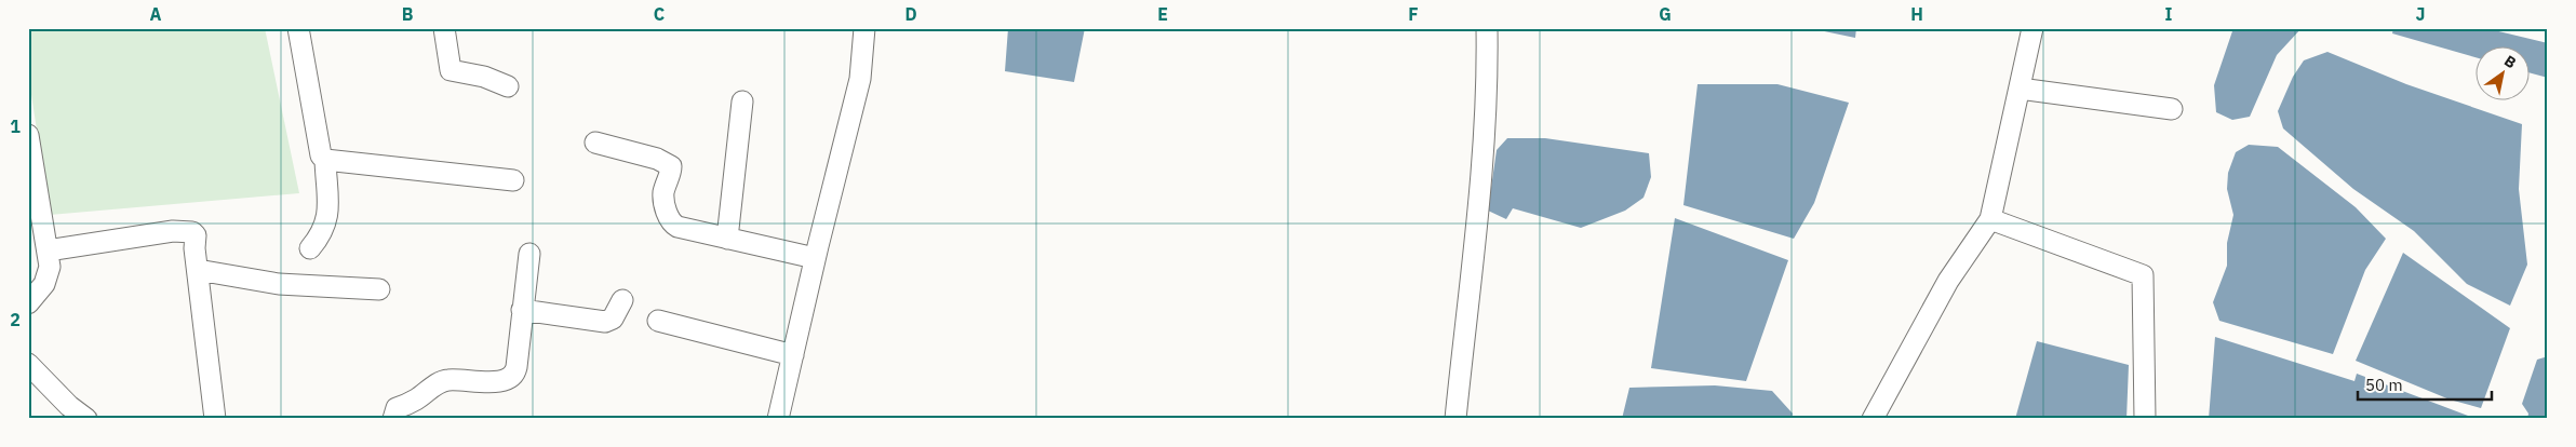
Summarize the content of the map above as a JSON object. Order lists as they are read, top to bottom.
{
  "scale_bar": "50 m",
  "north": "top right",
  "grid": {
    "columns": [
      "A",
      "B",
      "C",
      "D",
      "E",
      "F",
      "G",
      "H",
      "I",
      "J"
    ],
    "rows": ["1", "2"]
  }
}
